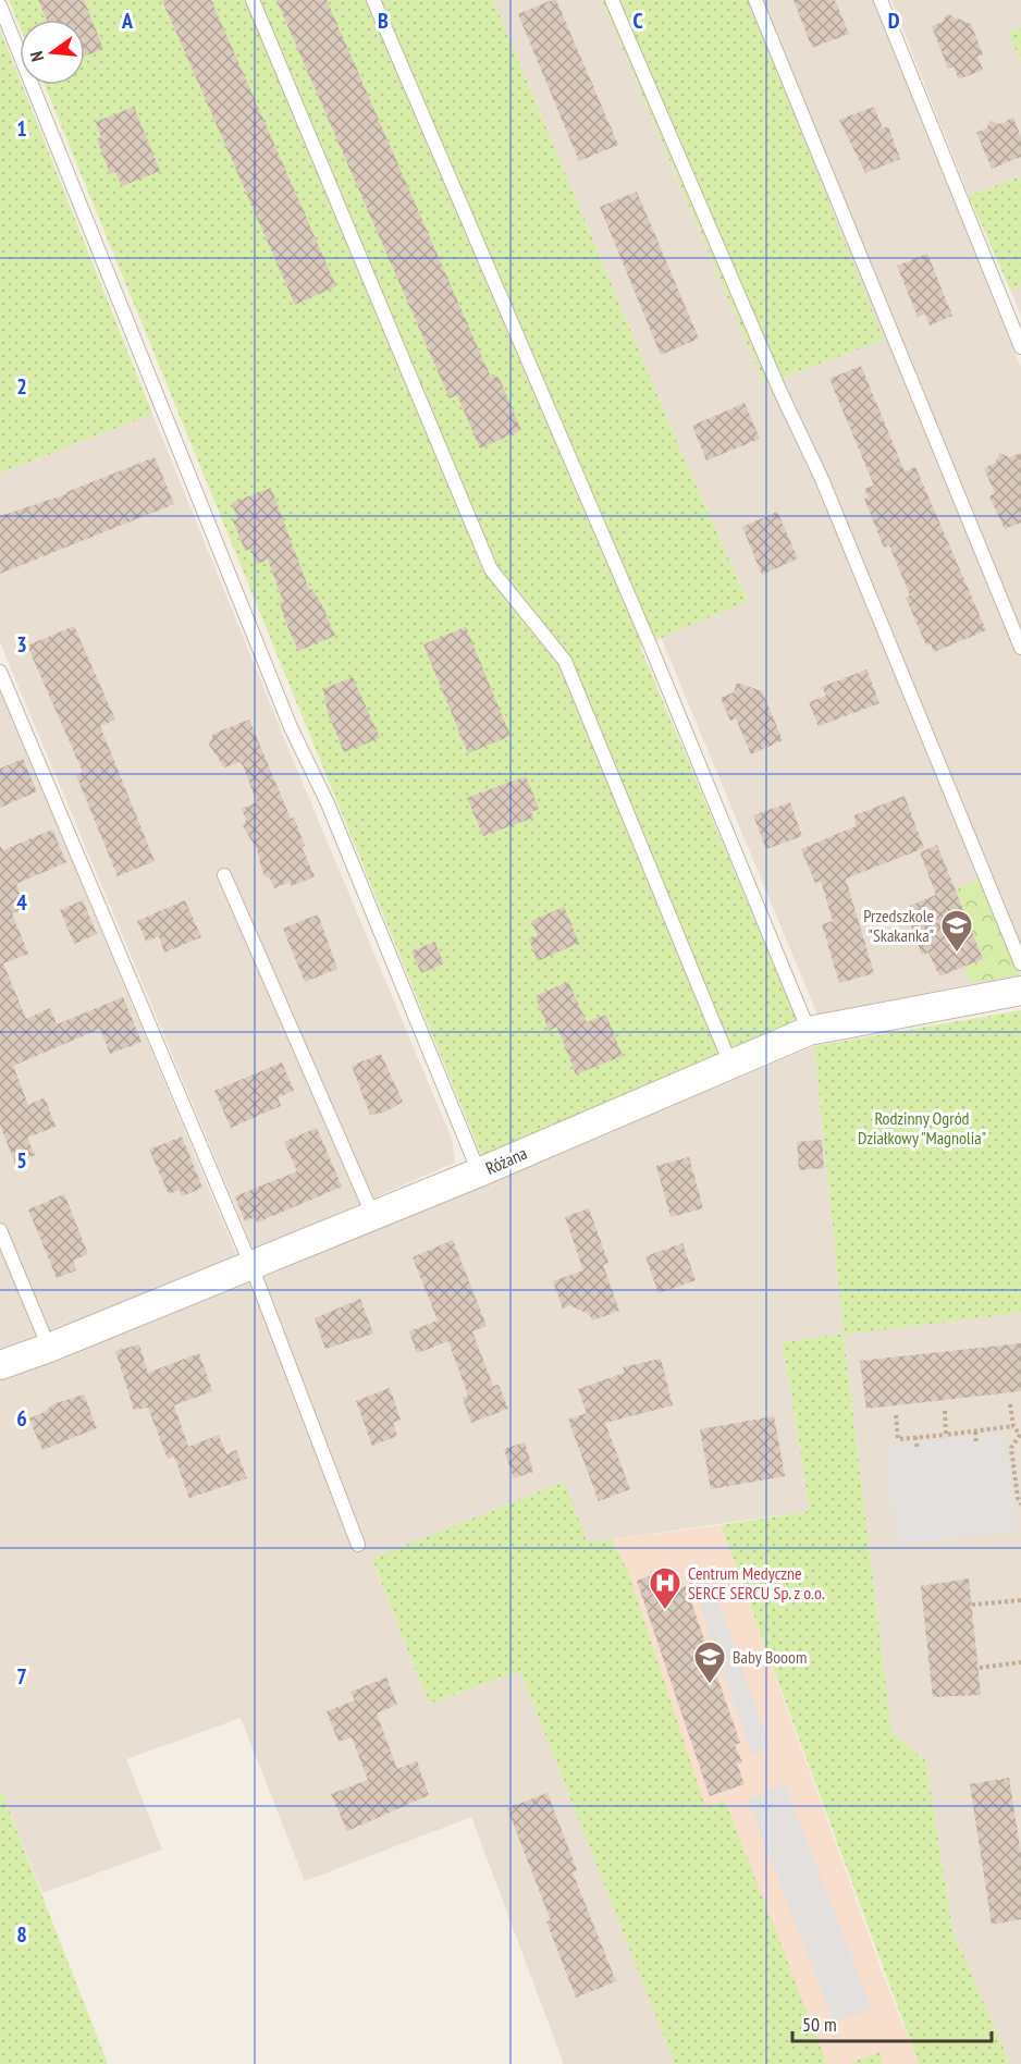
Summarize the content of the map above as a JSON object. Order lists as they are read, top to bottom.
{
  "streets": {
    "street": ["Różana"]
  },
  "parks": ["Rodzinny Ogród Działkowy \"Magnolia\""],
  "places": {
    "school or university": ["Przedszkole \"Skakanka\"", "Baby Booom"],
    "hospital": ["Centrum Medyczne SERCE SERCU Sp. z o.o."]
  },
  "scale_bar": "50 m",
  "north": "left",
  "grid": {
    "columns": [
      "A",
      "B",
      "C",
      "D"
    ],
    "rows": [
      "1",
      "2",
      "3",
      "4",
      "5",
      "6",
      "7",
      "8"
    ]
  }
}
